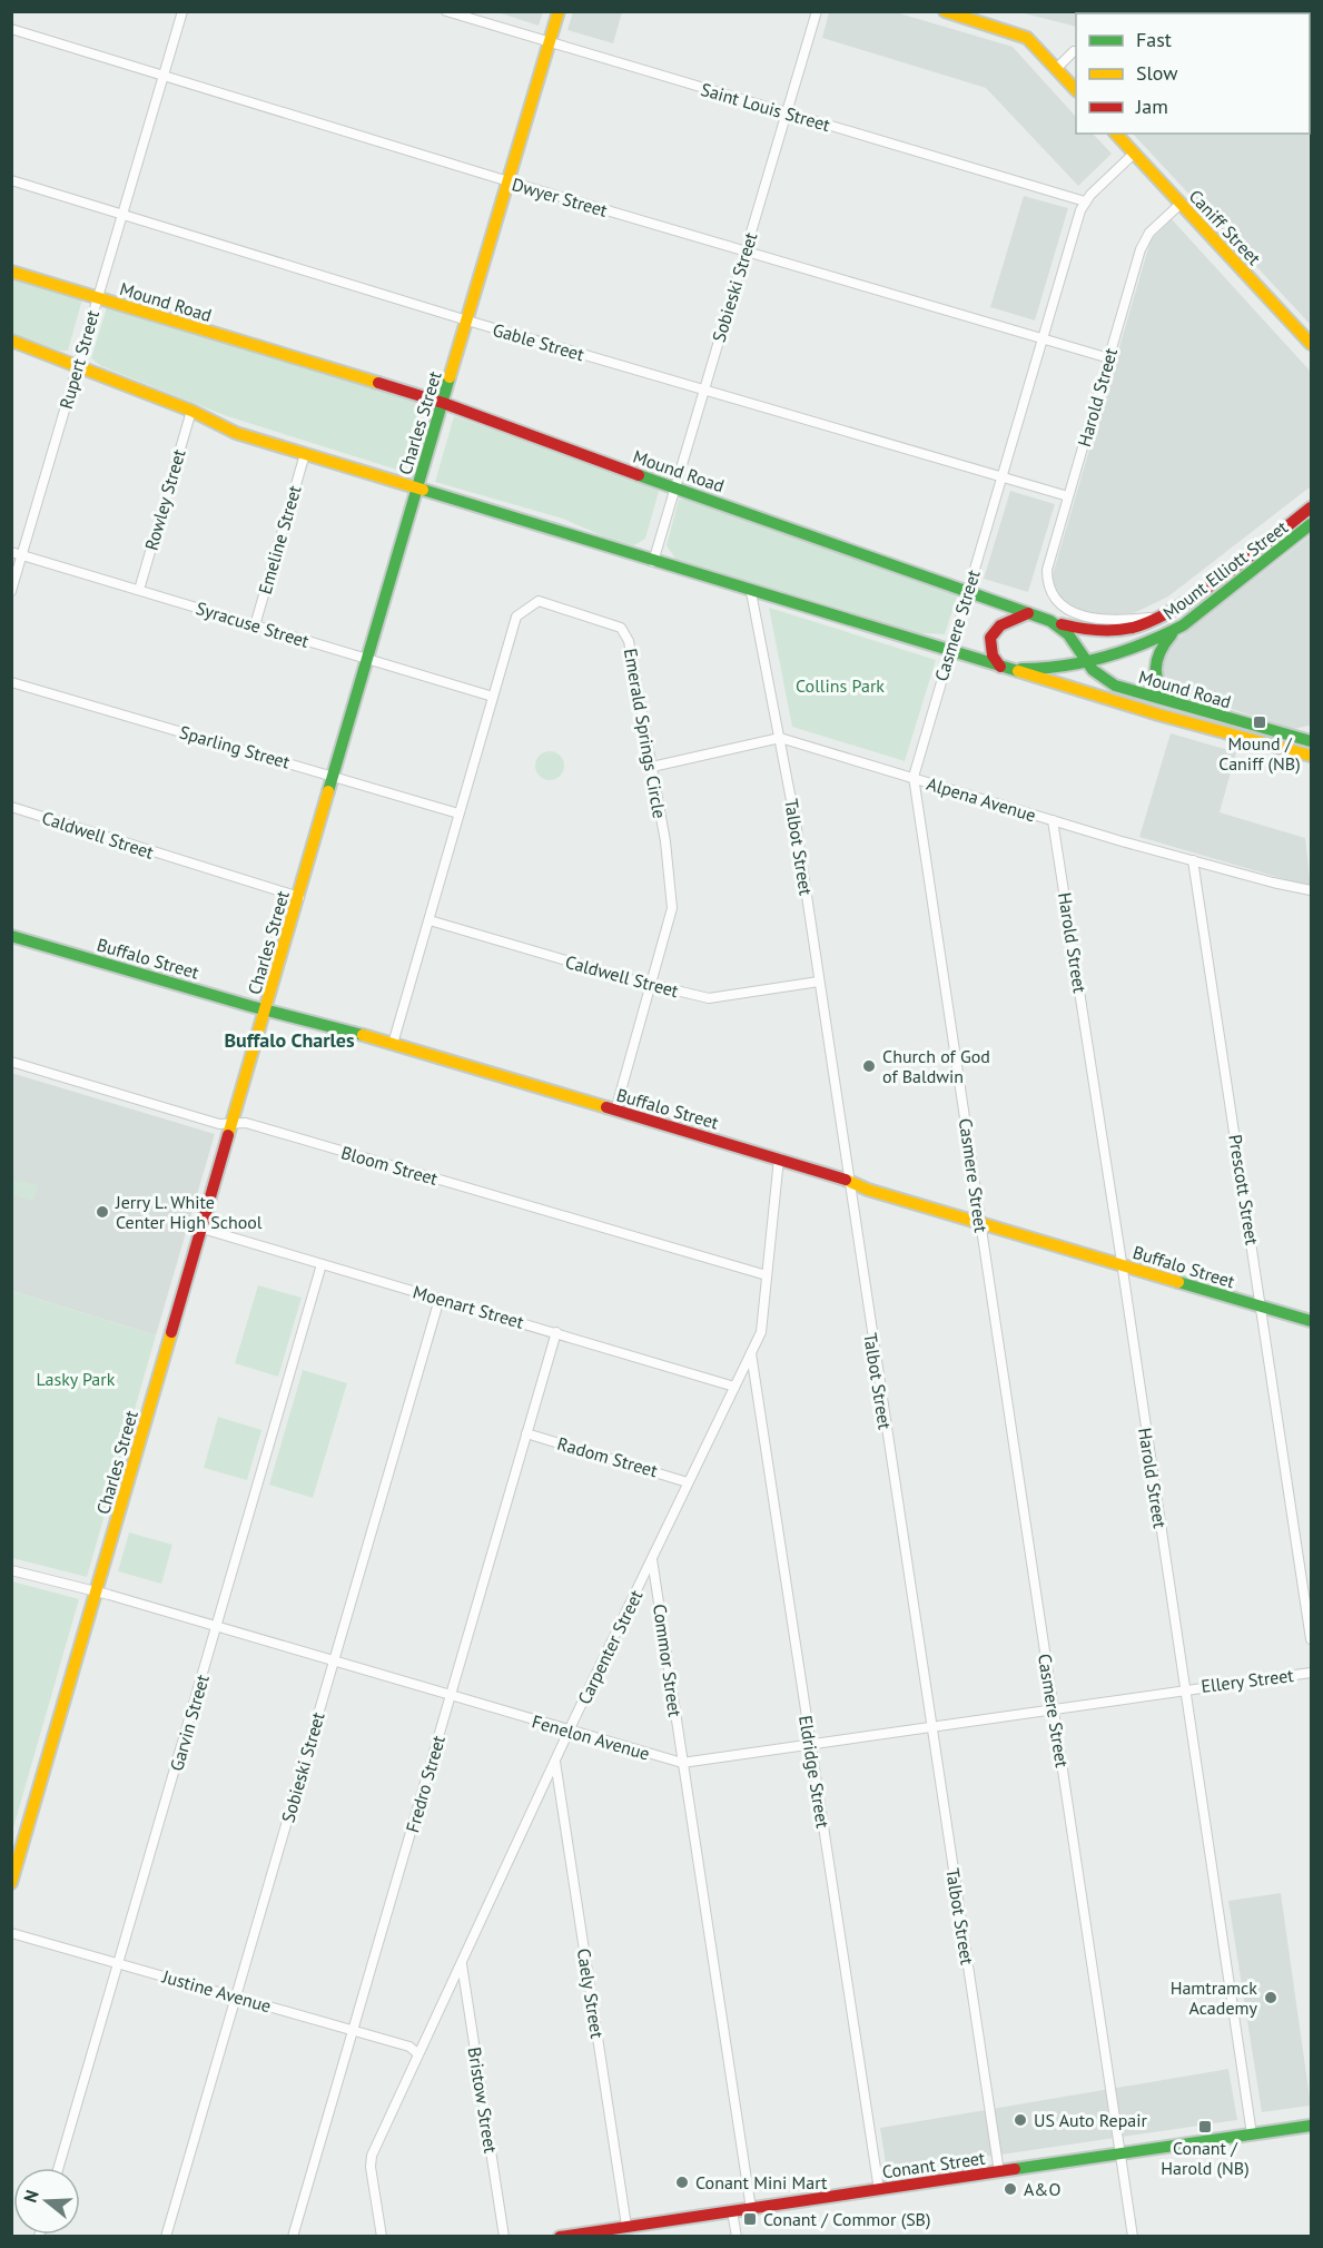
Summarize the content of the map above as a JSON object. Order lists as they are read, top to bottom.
{
  "streets": {
    "street": [
      "Saint Louis Street",
      "Dwyer Street",
      "Caniff Street",
      "Sobieski Street",
      "Mound Road",
      "Gable Street",
      "Rupert Street",
      "Harold Street",
      "Charles Street",
      "Rowley Street",
      "Emeline Street",
      "Mount Elliott Street",
      "Syracuse Street",
      "Casmere Street",
      "Emerald Springs Circle",
      "Sparling Street",
      "Alpena Avenue",
      "Caldwell Street",
      "Talbot Street",
      "Buffalo Street",
      "Bloom Street",
      "Prescott Street",
      "Moenart Street",
      "Radom Street",
      "Carpenter Street",
      "Commor Street",
      "Ellery Street",
      "Garvin Street",
      "Fenelon Avenue",
      "Eldridge Street",
      "Fredro Street",
      "Justine Avenue",
      "Caely Street",
      "Bristow Street",
      "Conant Street"
    ]
  },
  "crossings": [
    ["Saint Louis Street", "Sobieski Street"],
    ["Saint Louis Street", "Charles Street"],
    ["Saint Louis Street", "Casmere Street"],
    ["Dwyer Street", "Sobieski Street"],
    ["Dwyer Street", "Rupert Street"],
    ["Dwyer Street", "Harold Street"],
    ["Dwyer Street", "Charles Street"],
    ["Dwyer Street", "Casmere Street"],
    ["Caniff Street", "Harold Street"],
    ["Caniff Street", "Casmere Street"],
    ["Sobieski Street", "Mound Road"],
    ["Sobieski Street", "Gable Street"],
    ["Sobieski Street", "Moenart Street"],
    ["Sobieski Street", "Fenelon Avenue"],
    ["Sobieski Street", "Justine Avenue"],
    ["Mound Road", "Rupert Street"],
    ["Mound Road", "Charles Street"],
    ["Mound Road", "Rowley Street"],
    ["Mound Road", "Emeline Street"],
    ["Mound Road", "Mount Elliott Street"],
    ["Mound Road", "Casmere Street"],
    ["Mound Road", "Talbot Street"],
    ["Gable Street", "Rupert Street"],
    ["Gable Street", "Harold Street"],
    ["Gable Street", "Charles Street"],
    ["Gable Street", "Casmere Street"],
    ["Rupert Street", "Syracuse Street"],
    ["Harold Street", "Mount Elliott Street"],
    ["Harold Street", "Alpena Avenue"],
    ["Harold Street", "Buffalo Street"],
    ["Harold Street", "Ellery Street"],
    ["Harold Street", "Fenelon Avenue"],
    ["Harold Street", "Conant Street"],
    ["Charles Street", "Syracuse Street"],
    ["Charles Street", "Sparling Street"],
    ["Charles Street", "Caldwell Street"],
    ["Charles Street", "Buffalo Street"],
    ["Charles Street", "Bloom Street"],
    ["Charles Street", "Moenart Street"],
    ["Charles Street", "Fenelon Avenue"],
    ["Rowley Street", "Syracuse Street"],
    ["Emeline Street", "Syracuse Street"],
    ["Syracuse Street", "Emerald Springs Circle"],
    ["Casmere Street", "Alpena Avenue"],
    ["Casmere Street", "Buffalo Street"],
    ["Casmere Street", "Fenelon Avenue"],
    ["Casmere Street", "Conant Street"],
    ["Emerald Springs Circle", "Sparling Street"],
    ["Emerald Springs Circle", "Alpena Avenue"],
    ["Emerald Springs Circle", "Caldwell Street"],
    ["Emerald Springs Circle", "Buffalo Street"],
    ["Alpena Avenue", "Talbot Street"],
    ["Alpena Avenue", "Prescott Street"],
    ["Caldwell Street", "Talbot Street"],
    ["Talbot Street", "Buffalo Street"],
    ["Talbot Street", "Fenelon Avenue"],
    ["Talbot Street", "Conant Street"],
    ["Buffalo Street", "Prescott Street"],
    ["Buffalo Street", "Carpenter Street"],
    ["Bloom Street", "Carpenter Street"],
    ["Moenart Street", "Carpenter Street"],
    ["Moenart Street", "Garvin Street"],
    ["Moenart Street", "Fredro Street"],
    ["Radom Street", "Carpenter Street"],
    ["Radom Street", "Fredro Street"],
    ["Carpenter Street", "Commor Street"],
    ["Carpenter Street", "Fenelon Avenue"],
    ["Carpenter Street", "Eldridge Street"],
    ["Carpenter Street", "Justine Avenue"],
    ["Carpenter Street", "Caely Street"],
    ["Carpenter Street", "Bristow Street"],
    ["Commor Street", "Fenelon Avenue"],
    ["Commor Street", "Conant Street"],
    ["Ellery Street", "Fenelon Avenue"],
    ["Garvin Street", "Fenelon Avenue"],
    ["Garvin Street", "Justine Avenue"],
    ["Fenelon Avenue", "Eldridge Street"],
    ["Fenelon Avenue", "Fredro Street"],
    ["Eldridge Street", "Conant Street"],
    ["Fredro Street", "Justine Avenue"],
    ["Caely Street", "Conant Street"]
  ],
  "districts": ["Buffalo Charles"],
  "parks": ["Collins Park", "Lasky Park"],
  "places": {
    "transit": ["Mound / Caniff (NB)", "Conant / Harold (NB)", "Conant / Commor (SB)"],
    "other": [
      "Church of God of Baldwin",
      "Jerry L. White Center High School",
      "Hamtramck Academy",
      "US Auto Repair",
      "Conant Mini Mart",
      "A&O"
    ]
  },
  "legend": ["Fast", "Slow", "Jam"],
  "north": "left"
}
